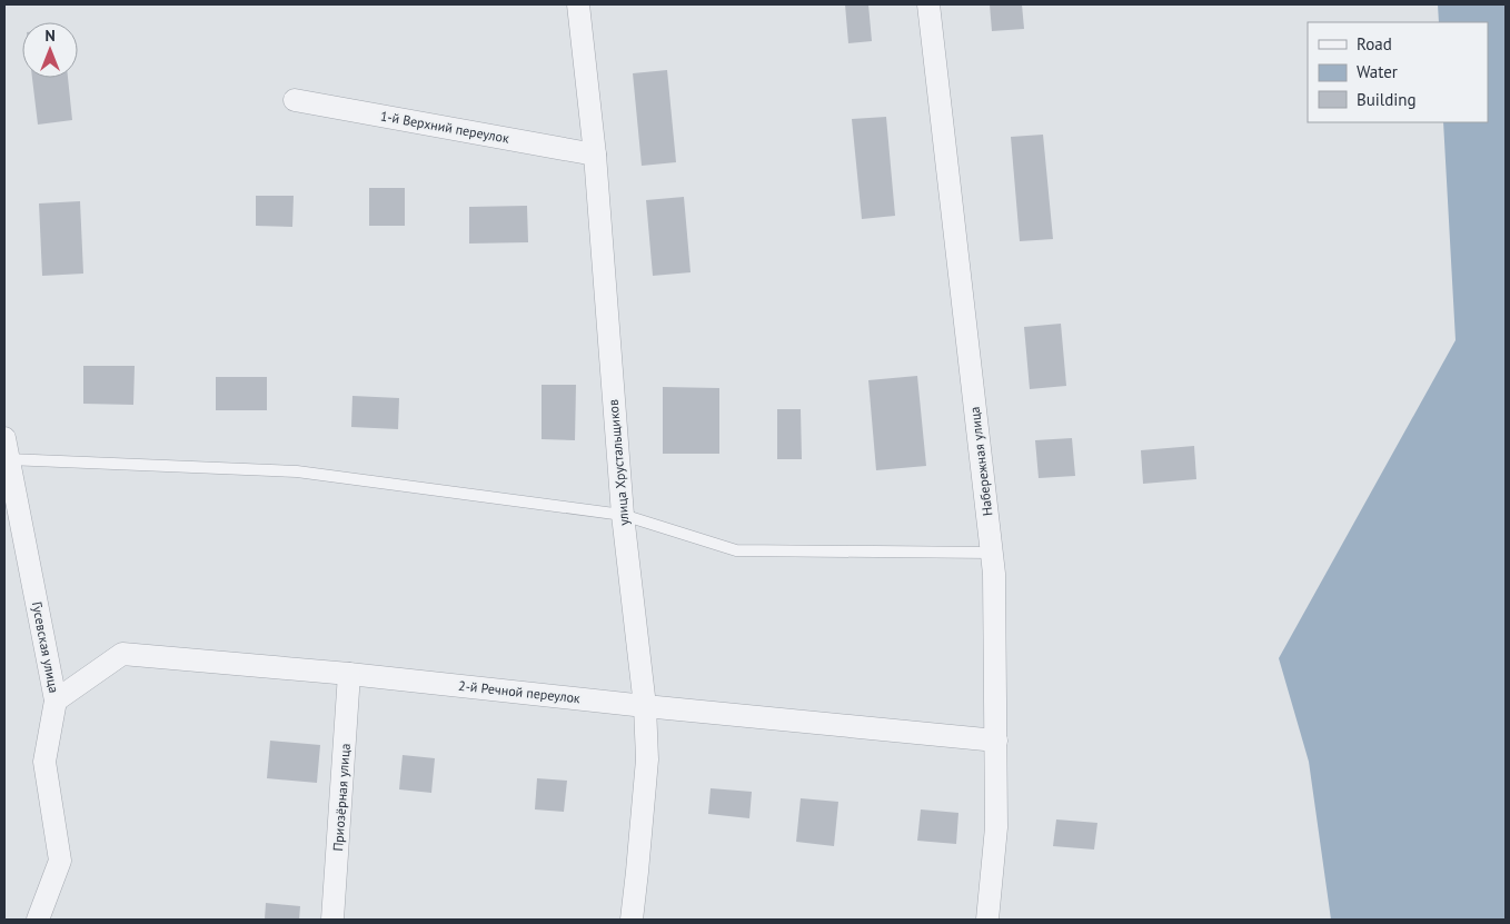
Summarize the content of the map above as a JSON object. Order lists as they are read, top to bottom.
{
  "streets": {
    "street": [
      "1-й Верхний переулок",
      "Набережная улица",
      "улица Хрустальщиков",
      "Гусевская улица",
      "2-й Речной переулок",
      "Приозёрная улица"
    ]
  },
  "crossings": [
    ["1-й Верхний переулок", "улица Хрустальщиков"],
    ["Набережная улица", "2-й Речной переулок"],
    ["улица Хрустальщиков", "2-й Речной переулок"],
    ["Гусевская улица", "2-й Речной переулок"],
    ["2-й Речной переулок", "Приозёрная улица"]
  ],
  "legend": ["Road", "Water", "Building"],
  "north": "top"
}
